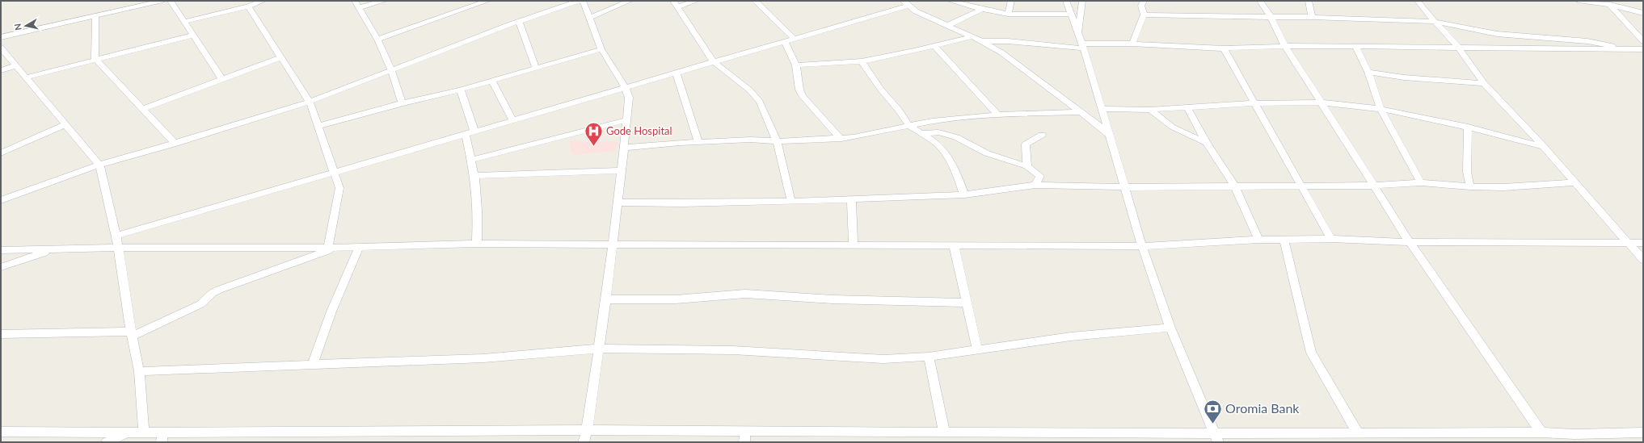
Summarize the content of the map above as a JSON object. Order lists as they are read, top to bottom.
{
  "places": {
    "hospital": ["Gode Hospital"],
    "bank": ["Oromia Bank"]
  },
  "north": "left"
}
